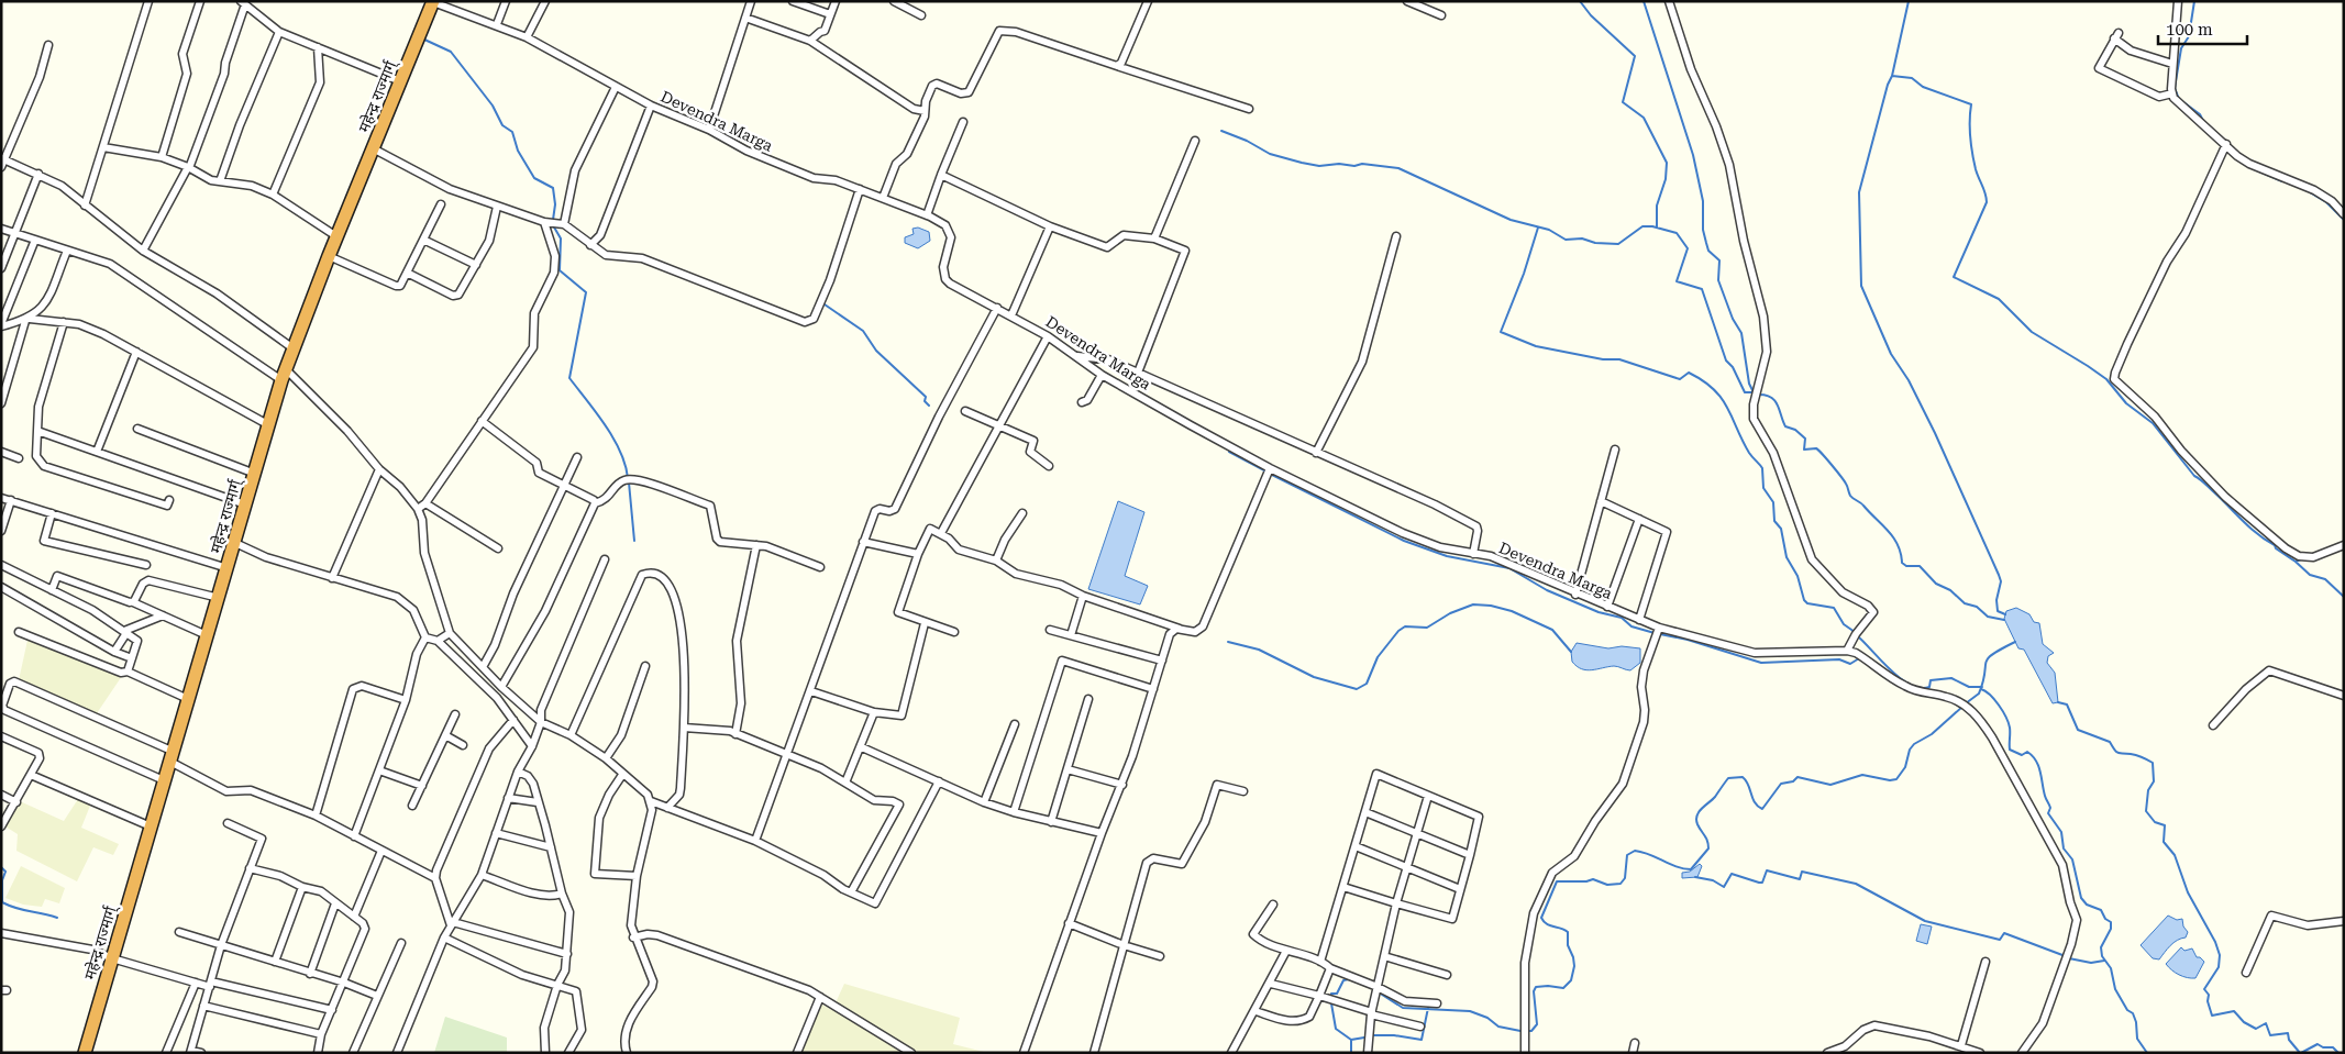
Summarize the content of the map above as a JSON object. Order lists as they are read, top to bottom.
{
  "streets": {
    "highway": ["महेन्द्र राज्मार्ग्"],
    "street": ["Devendra Marga"]
  },
  "crossings": [
    ["महेन्द्र राज्मार्ग्", "Devendra Marga"]
  ],
  "scale_bar": "100 m"
}
